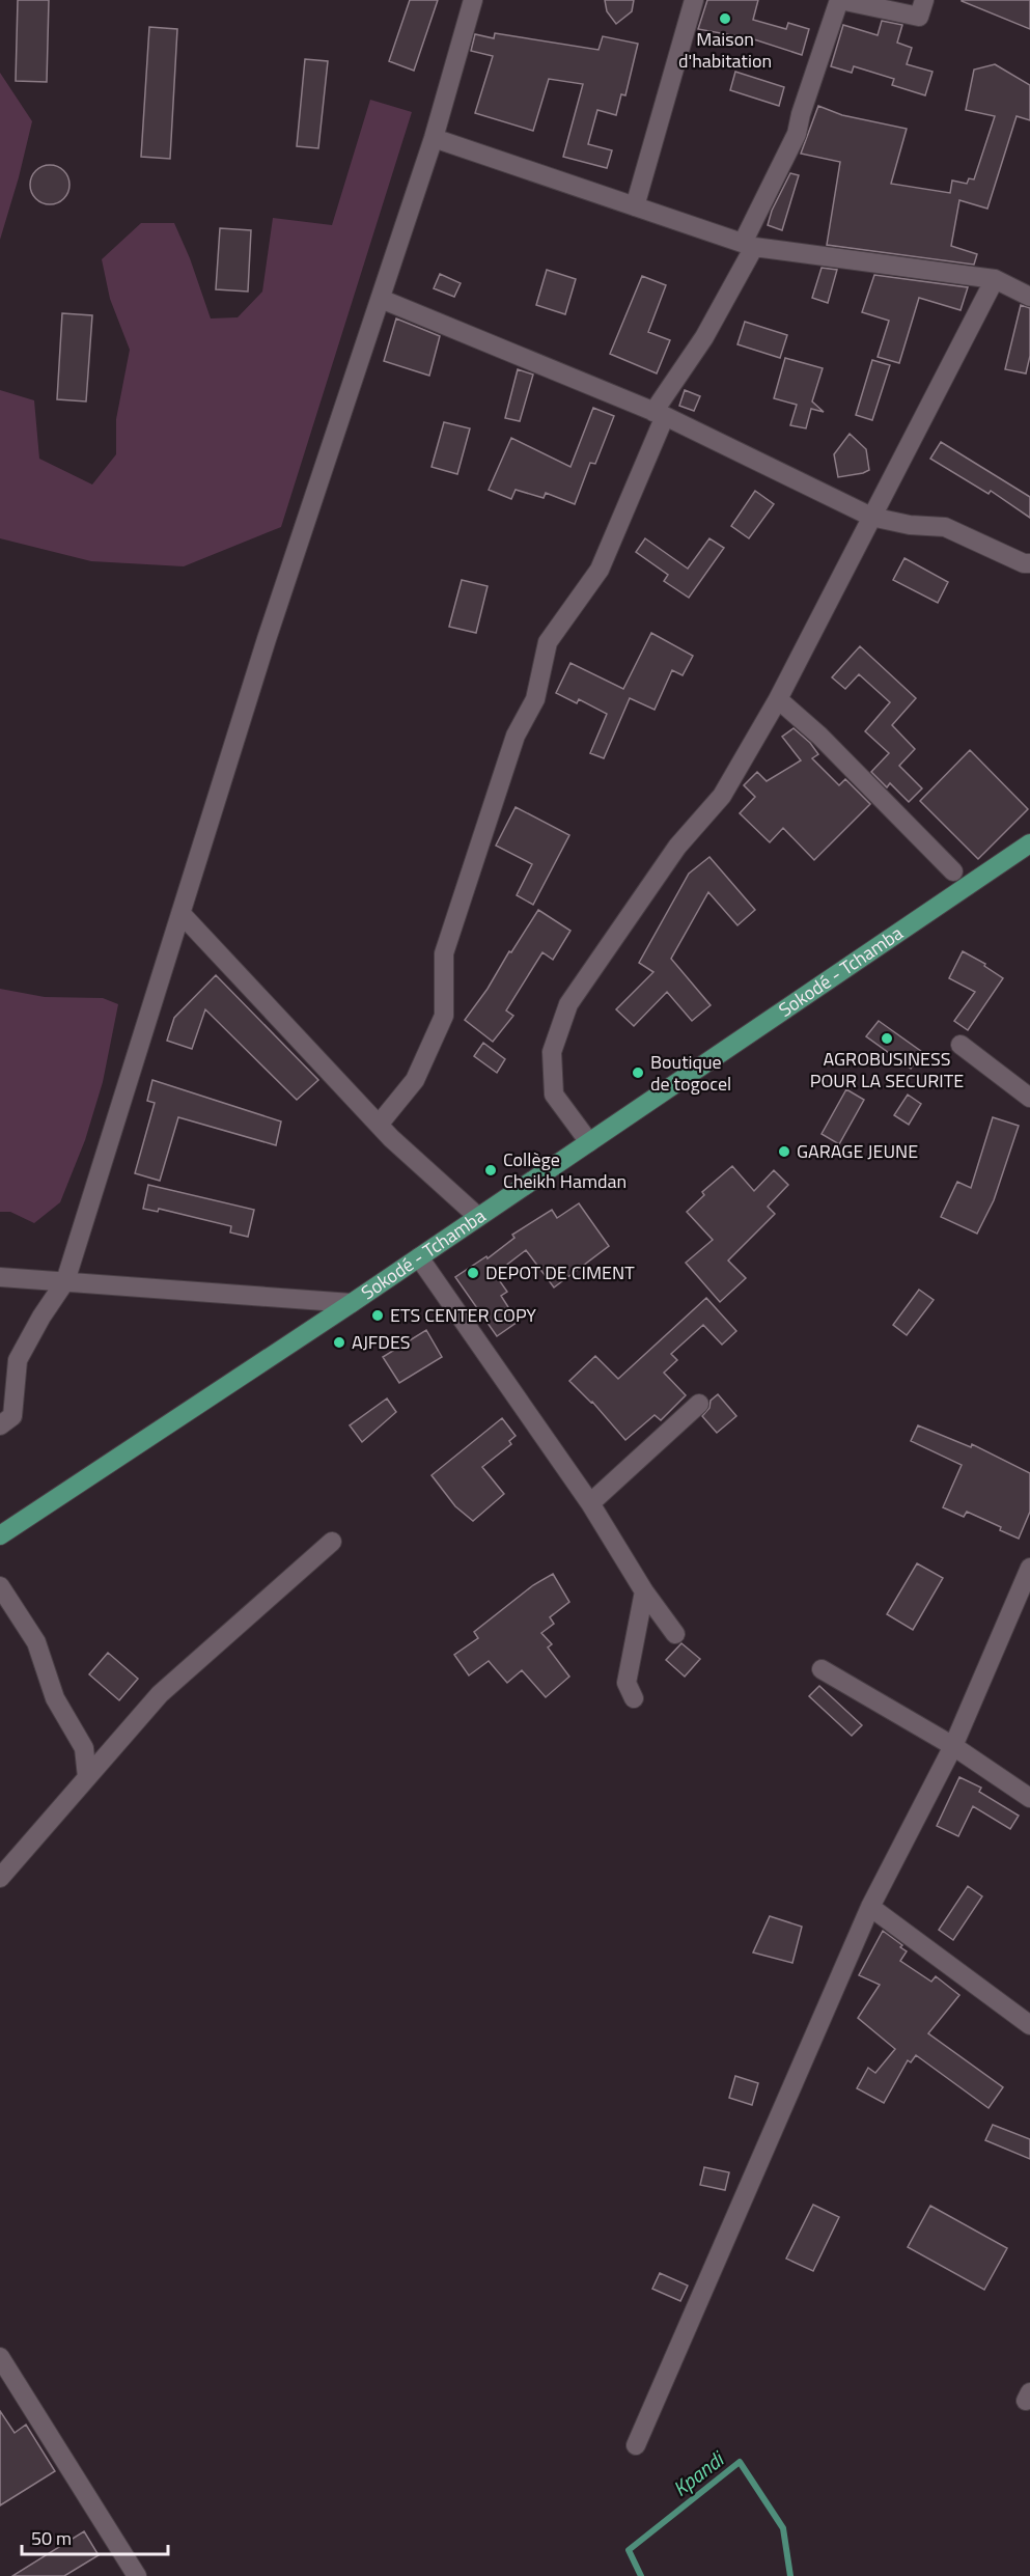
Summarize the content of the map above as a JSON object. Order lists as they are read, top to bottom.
{
  "streets": {
    "main road": ["Sokodé - Tchamba"]
  },
  "water": ["Kpandi"],
  "places": [
    "Maison d'habitation",
    "AGROBUSINESS POUR LA SECURITE",
    "Boutique de togocel",
    "GARAGE JEUNE",
    "Collège Cheikh Hamdan",
    "DEPOT DE CIMENT",
    "ETS CENTER COPY",
    "AJFDES"
  ],
  "scale_bar": "50 m"
}
